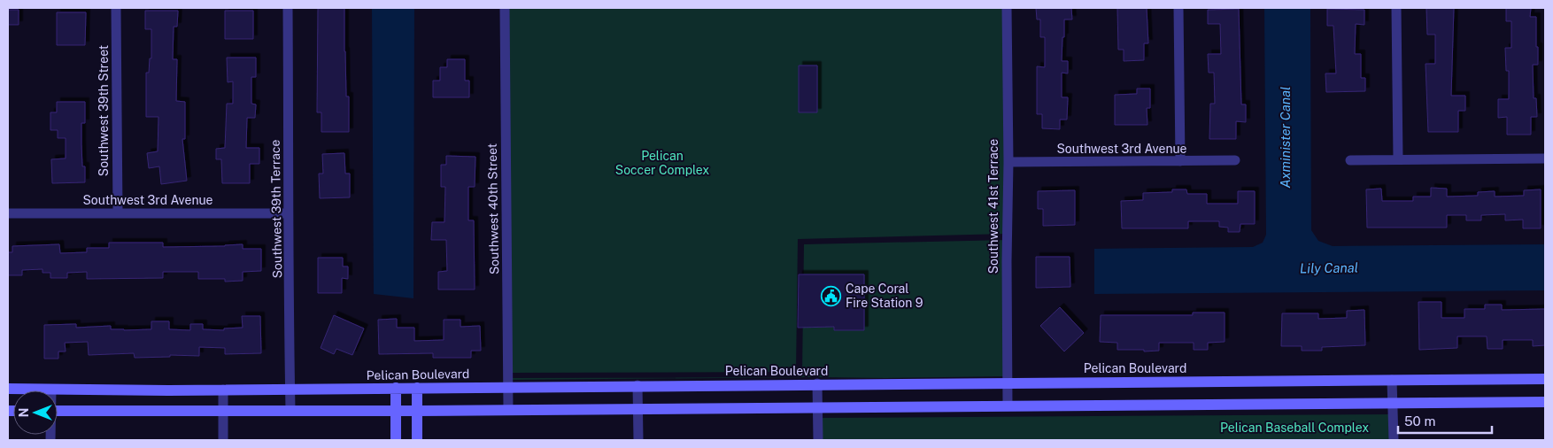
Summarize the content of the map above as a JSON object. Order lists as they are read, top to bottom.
{
  "streets": {
    "street": [
      "Southwest 39th Street",
      "Southwest 3rd Avenue",
      "Southwest 41st Terrace",
      "Southwest 39th Terrace",
      "Southwest 40th Street",
      "Pelican Boulevard"
    ]
  },
  "crossings": [
    ["Southwest 39th Street", "Southwest 3rd Avenue"],
    ["Southwest 3rd Avenue", "Southwest 41st Terrace"],
    ["Southwest 3rd Avenue", "Southwest 39th Terrace"],
    ["Southwest 41st Terrace", "Pelican Boulevard"],
    ["Southwest 39th Terrace", "Pelican Boulevard"],
    ["Southwest 40th Street", "Pelican Boulevard"]
  ],
  "water": ["Axminister Canal", "Lily Canal"],
  "parks": ["Pelican Soccer Complex", "Pelican Baseball Complex"],
  "places": {
    "public building": ["Cape Coral Fire Station 9"]
  },
  "scale_bar": "50 m",
  "north": "left"
}
